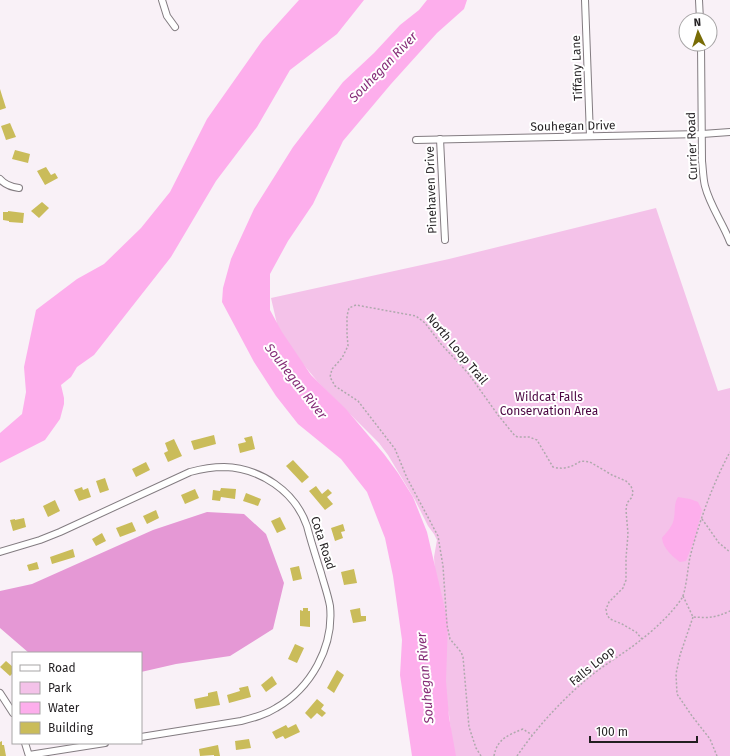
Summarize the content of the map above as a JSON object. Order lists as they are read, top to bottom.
{
  "streets": {
    "street": [
      "Tiffany Lane",
      "Souhegan Drive",
      "Currier Road",
      "Pinehaven Drive",
      "Cota Road"
    ],
    "path": ["North Loop Trail", "Falls Loop"]
  },
  "crossings": [
    ["Tiffany Lane", "Souhegan Drive"],
    ["Souhegan Drive", "Currier Road"],
    ["Souhegan Drive", "Pinehaven Drive"],
    ["North Loop Trail", "Falls Loop"]
  ],
  "water": ["Souhegan River"],
  "parks": ["Wildcat Falls Conservation Area"],
  "legend": [
    "Road",
    "Park",
    "Water",
    "Building"
  ],
  "scale_bar": "100 m",
  "north": "top"
}
